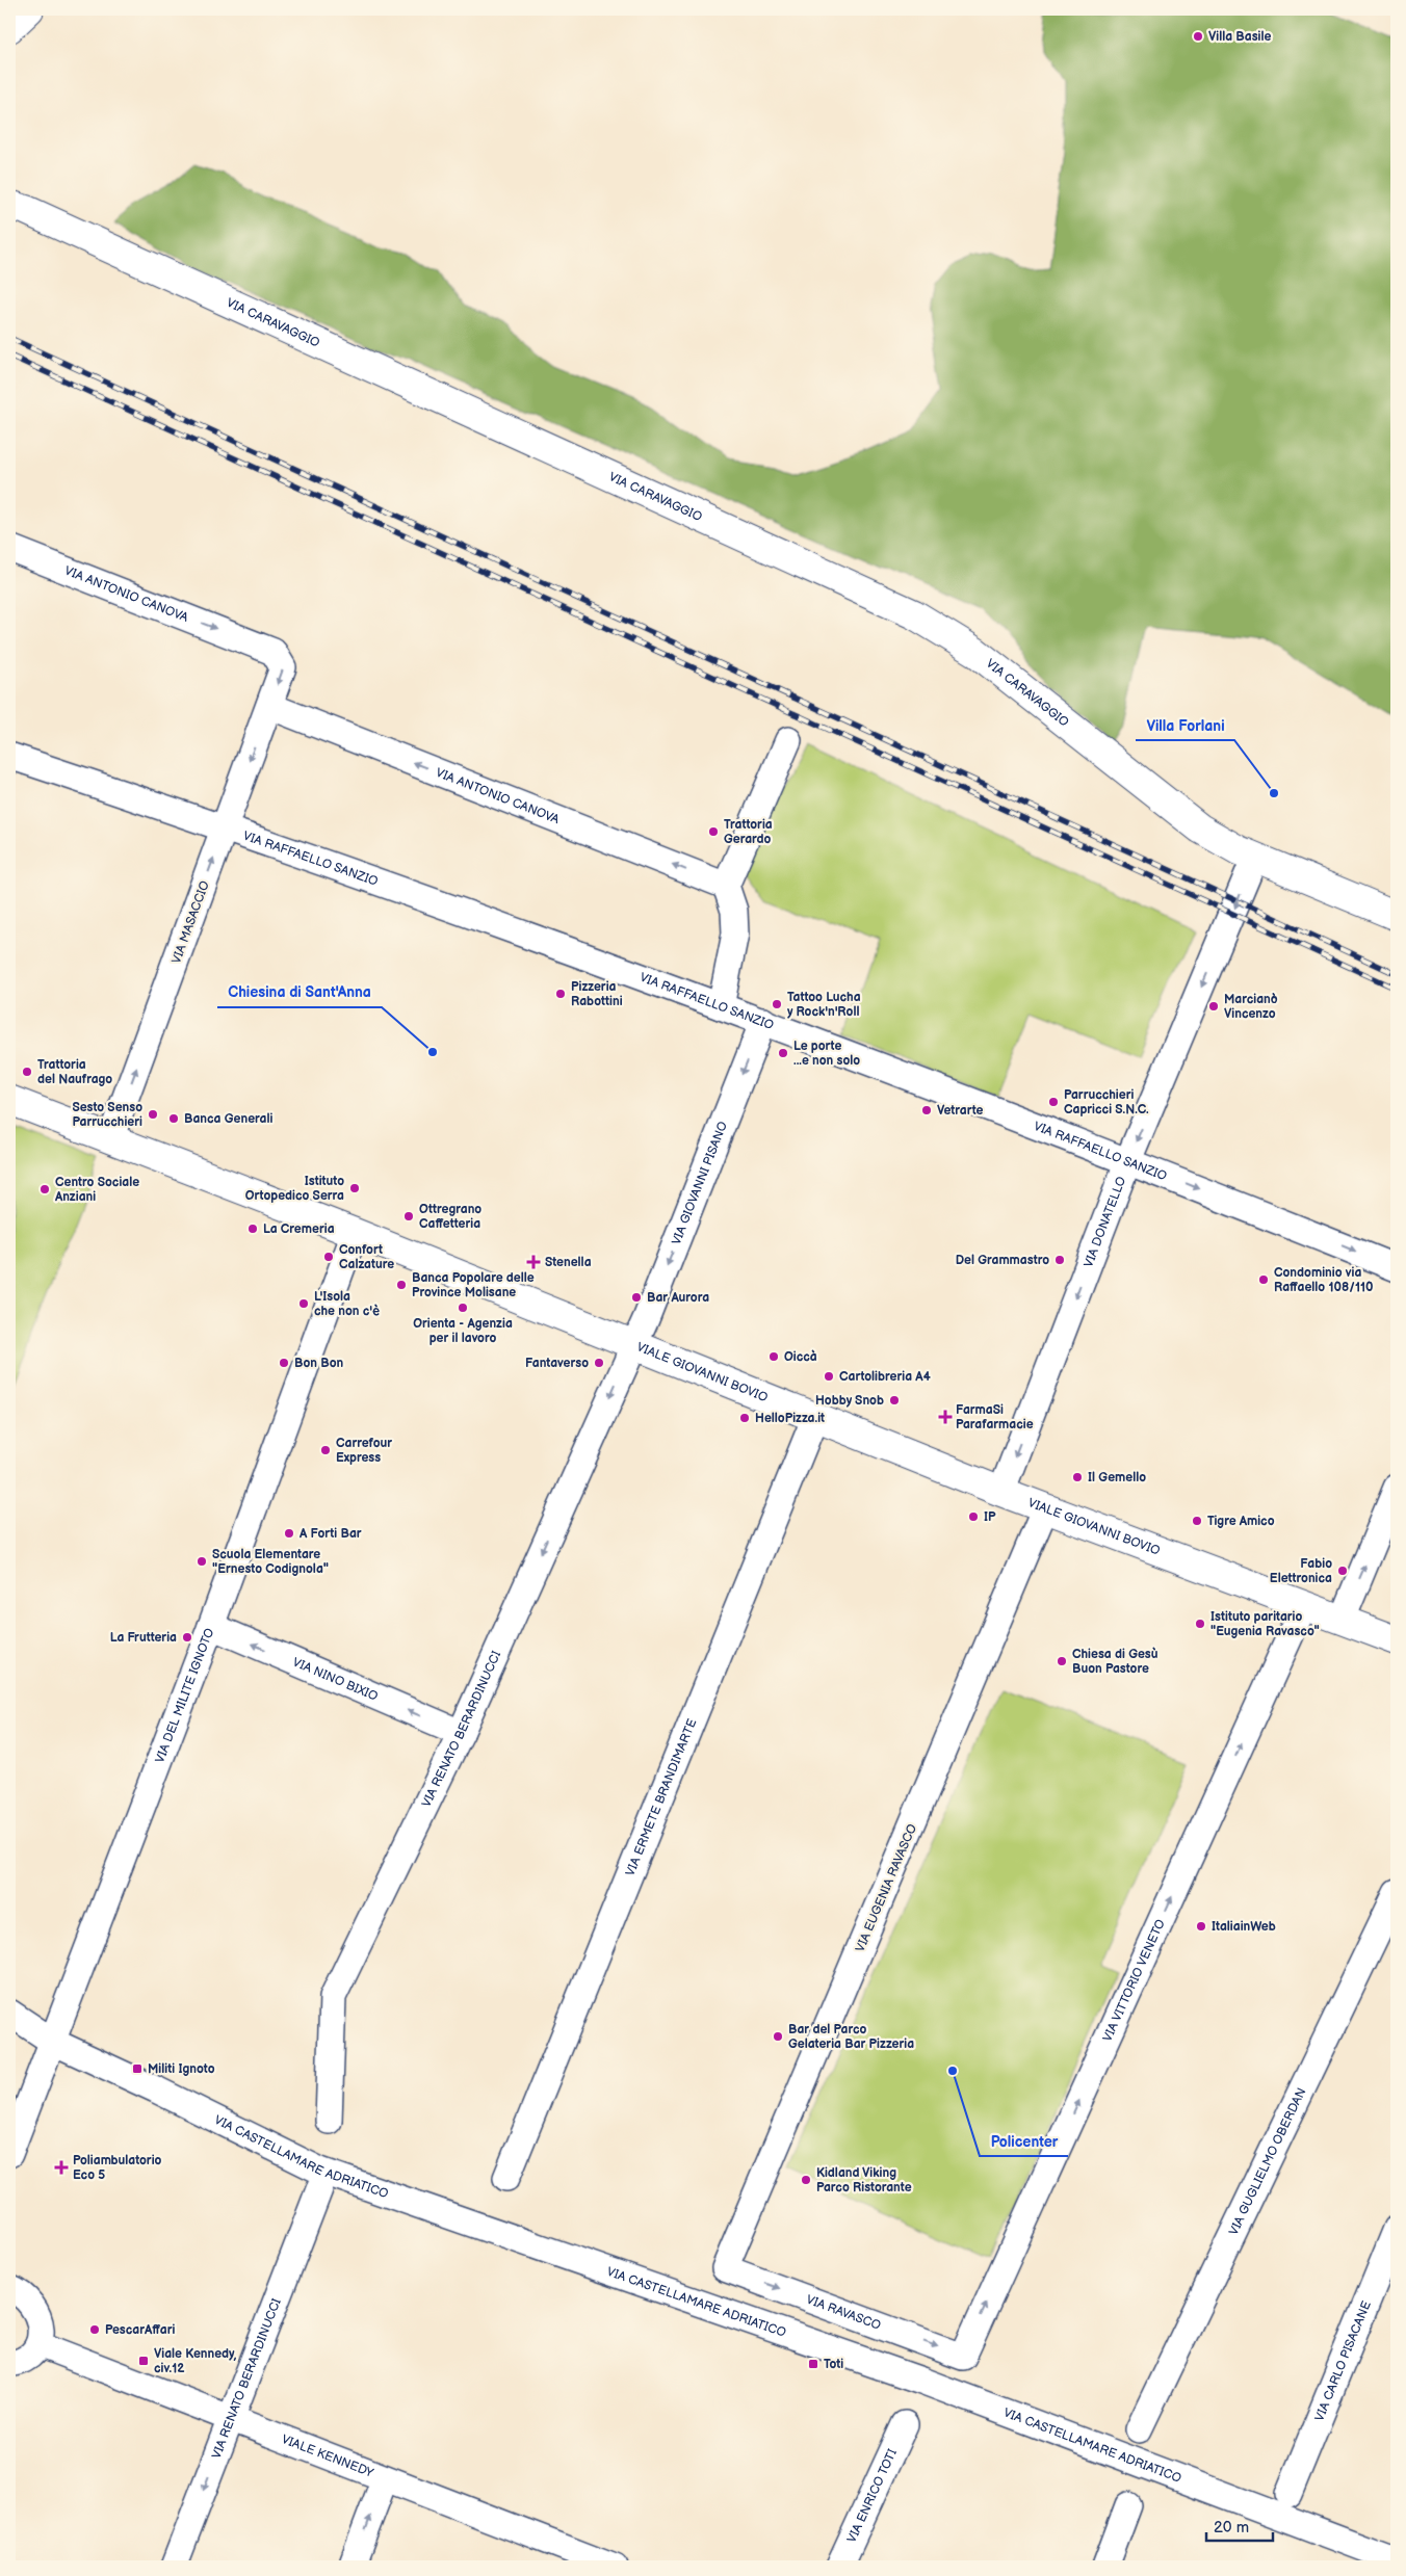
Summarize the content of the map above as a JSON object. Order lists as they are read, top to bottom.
{
  "streets": {
    "street": [
      "VIA CARAVAGGIO",
      "VIA ANTONIO CANOVA",
      "VIA RAFFAELLO SANZIO",
      "VIA MASACCIO",
      "VIA GIOVANNI PISANO",
      "VIA DONATELLO",
      "VIALE GIOVANNI BOVIO",
      "VIA NINO BIXIO",
      "VIA DEL MILITE IGNOTO",
      "VIA RENATO BERARDINUCCI",
      "VIA ERMETE BRANDIMARTE",
      "VIA EUGENIA RAVASCO",
      "VIA VITTORIO VENETO",
      "VIA CASTELLAMARE ADRIATICO",
      "VIA GUGLIELMO OBERDAN",
      "VIA RAVASCO",
      "VIA CARLO PISACANE",
      "VIALE KENNEDY",
      "VIA ENRICO TOTI"
    ]
  },
  "crossings": [
    ["VIA CARAVAGGIO", "VIA DONATELLO"],
    ["VIA ANTONIO CANOVA", "VIA MASACCIO"],
    ["VIA RAFFAELLO SANZIO", "VIA MASACCIO"],
    ["VIA RAFFAELLO SANZIO", "VIA GIOVANNI PISANO"],
    ["VIA RAFFAELLO SANZIO", "VIA DONATELLO"],
    ["VIA MASACCIO", "VIALE GIOVANNI BOVIO"],
    ["VIA GIOVANNI PISANO", "VIALE GIOVANNI BOVIO"],
    ["VIA GIOVANNI PISANO", "VIA RENATO BERARDINUCCI"],
    ["VIA DONATELLO", "VIALE GIOVANNI BOVIO"],
    ["VIALE GIOVANNI BOVIO", "VIA DEL MILITE IGNOTO"],
    ["VIALE GIOVANNI BOVIO", "VIA RENATO BERARDINUCCI"],
    ["VIALE GIOVANNI BOVIO", "VIA ERMETE BRANDIMARTE"],
    ["VIALE GIOVANNI BOVIO", "VIA EUGENIA RAVASCO"],
    ["VIALE GIOVANNI BOVIO", "VIA VITTORIO VENETO"],
    ["VIA NINO BIXIO", "VIA DEL MILITE IGNOTO"],
    ["VIA NINO BIXIO", "VIA RENATO BERARDINUCCI"],
    ["VIA DEL MILITE IGNOTO", "VIA CASTELLAMARE ADRIATICO"],
    ["VIA RENATO BERARDINUCCI", "VIALE KENNEDY"],
    ["VIA EUGENIA RAVASCO", "VIA RAVASCO"],
    ["VIA VITTORIO VENETO", "VIA RAVASCO"]
  ],
  "one_way": [
    "VIA GIOVANNI PISANO",
    "VIA DONATELLO",
    "VIA NINO BIXIO",
    "VIA RENATO BERARDINUCCI",
    "VIA VITTORIO VENETO",
    "VIA RAVASCO"
  ],
  "places": {
    "other": [
      "Villa Basile",
      "Villa Forlani",
      "Trattoria Gerardo",
      "Pizzeria Rabottini",
      "Tattoo Lucha y Rock'n'Roll",
      "Marcianò Vincenzo",
      "Chiesina di Sant'Anna",
      "Le porte ...e non solo",
      "Trattoria del Naufrago",
      "Parrucchieri Capricci S.N.C.",
      "Vetrarte",
      "Sesto Senso Parrucchieri",
      "Banca Generali",
      "Istituto Ortopedico Serra",
      "Centro Sociale Anziani",
      "Ottregrano Caffetteria",
      "La Cremeria",
      "Confort Calzature",
      "Del Grammastro",
      "Condominio via Raffaello 108/110",
      "Banca Popolare delle Province Molisane",
      "Bar Aurora",
      "L'Isola che non c'è",
      "Orienta - Agenzia per il lavoro",
      "Oiccà",
      "Bon Bon",
      "Fantaverso",
      "Cartolibreria A4",
      "Hobby Snob",
      "HelloPizza.it",
      "Carrefour Express",
      "Il Gemello",
      "IP",
      "Tigre Amico",
      "A Forti Bar",
      "Scuola Elementare \"Ernesto Codignola\"",
      "Fabio Elettronica",
      "Istituto paritario \"Eugenia Ravasco\"",
      "La Frutteria",
      "Chiesa di Gesù Buon Pastore",
      "ItaliainWeb",
      "Bar del Parco Gelateria Bar Pizzeria",
      "Policenter",
      "Kidland Viking Parco Ristorante",
      "PescarAffari"
    ],
    "health": ["Stenella", "FarmaSi Parafarmacie", "Poliambulatorio Eco 5"],
    "transit": ["Militi Ignoto", "Viale Kennedy, civ.12", "Toti"]
  },
  "scale_bar": "20 m"
}
